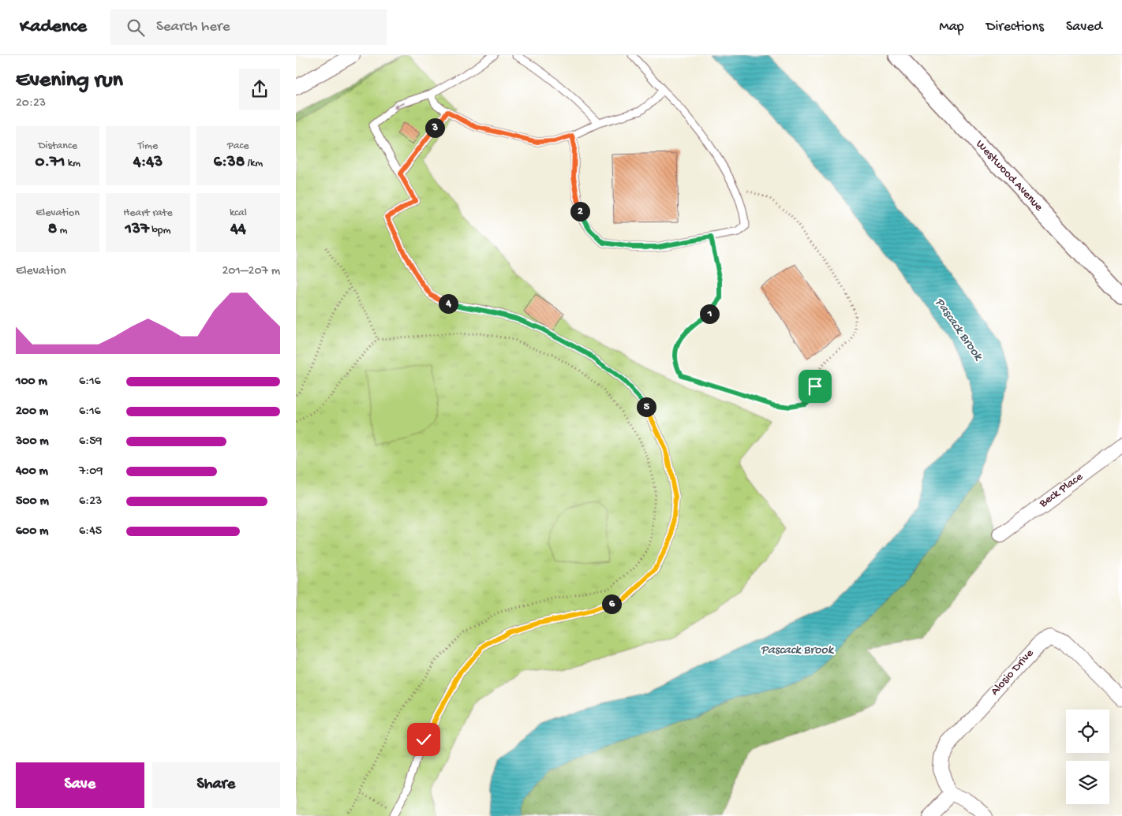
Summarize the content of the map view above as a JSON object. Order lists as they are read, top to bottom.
{
  "streets": {
    "street": ["Westwood Avenue", "Beck Place", "Alosio Drive"]
  },
  "water": ["Pascack Brook"],
  "page": {
    "header": "Kadence",
    "search": "Search here",
    "nav": ["Map", "Directions", "Saved"],
    "heading": ["Evening run", "20:23"],
    "pins": [
      "3",
      "2",
      "4",
      "1",
      "5",
      "6"
    ],
    "stats": [
      ["Distance", "0.71 km"],
      ["Time", "4:43"],
      ["Pace", "6:38 /km"],
      ["Elevation", "8 m"],
      ["Heart rate", "137 bpm"],
      ["kcal", "44"]
    ],
    "chart": ["Elevation", "201–207 m"],
    "list": [
      {
        "name": "100 m",
        "note": "6:16"
      },
      {
        "name": "200 m",
        "note": "6:16"
      },
      {
        "name": "300 m",
        "note": "6:59"
      },
      {
        "name": "400 m",
        "note": "7:09"
      },
      {
        "name": "500 m",
        "note": "6:23"
      },
      {
        "name": "600 m",
        "note": "6:45"
      }
    ],
    "buttons": ["Save", "Share"]
  }
}
